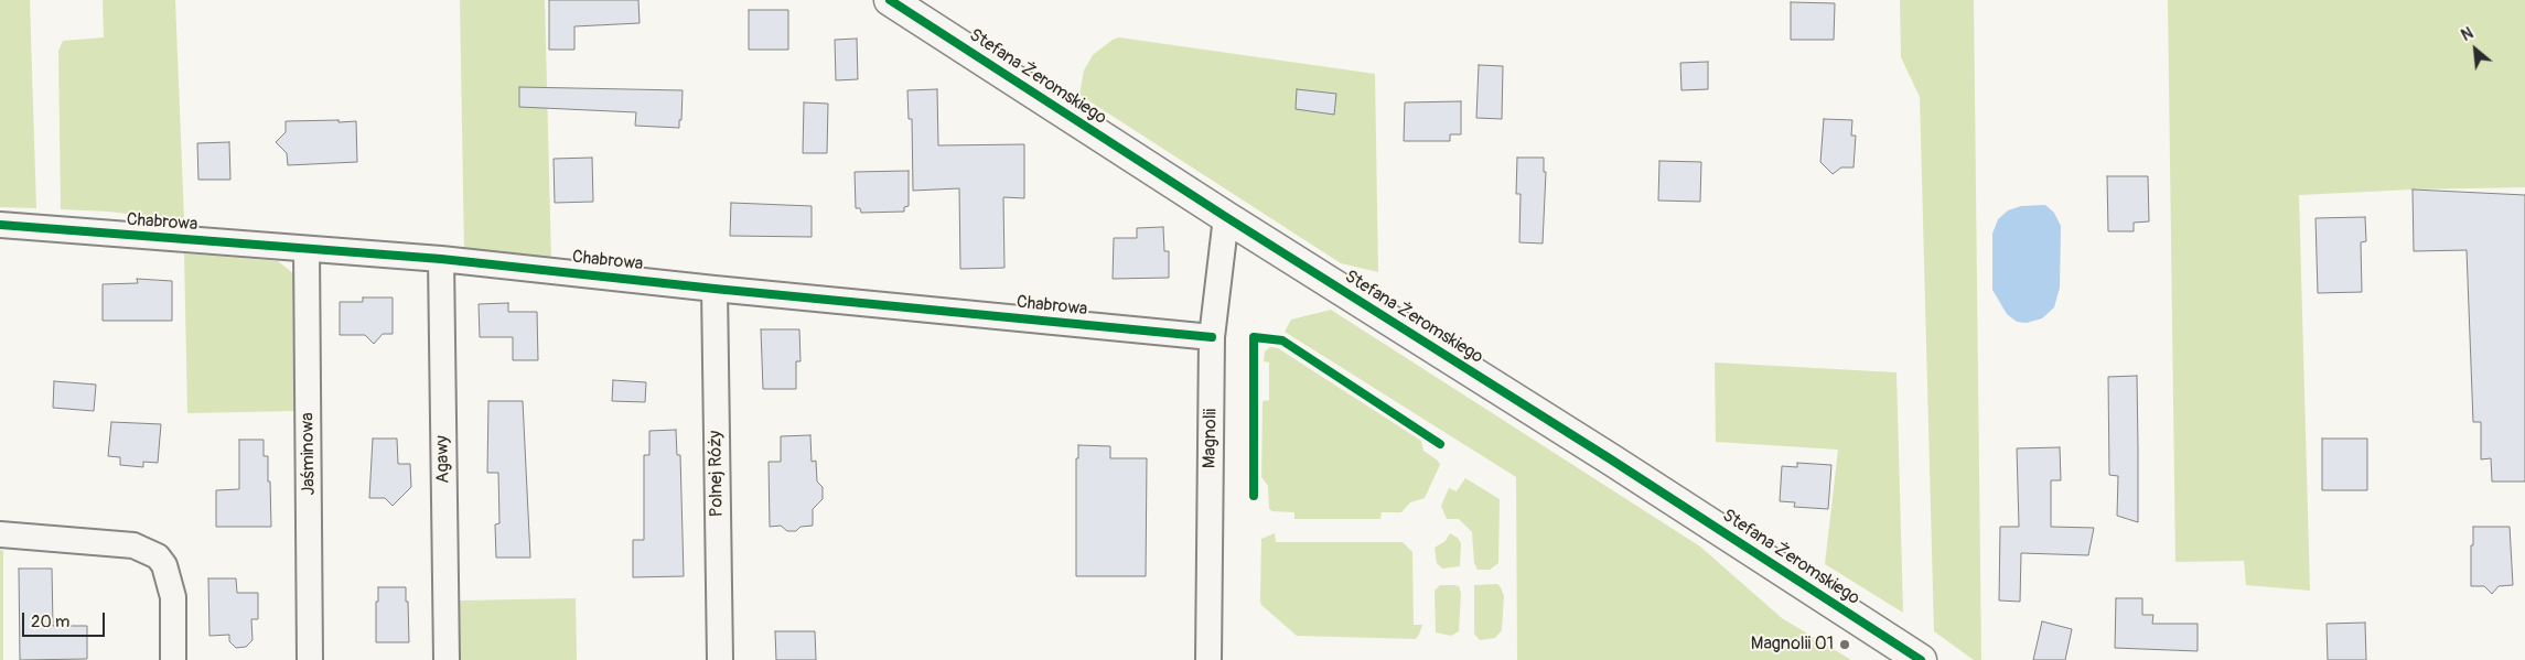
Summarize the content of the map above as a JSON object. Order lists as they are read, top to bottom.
{
  "streets": {
    "street": [
      "Stefana Żeromskiego",
      "Chabrowa",
      "Magnolii",
      "Jaśminowa",
      "Agawy",
      "Polnej Róży"
    ]
  },
  "crossings": [
    ["Stefana Żeromskiego", "Magnolii"],
    ["Chabrowa", "Magnolii"],
    ["Chabrowa", "Jaśminowa"],
    ["Chabrowa", "Agawy"],
    ["Chabrowa", "Polnej Róży"]
  ],
  "places": ["Magnolii 01"],
  "scale_bar": "20 m",
  "north": "top left"
}
